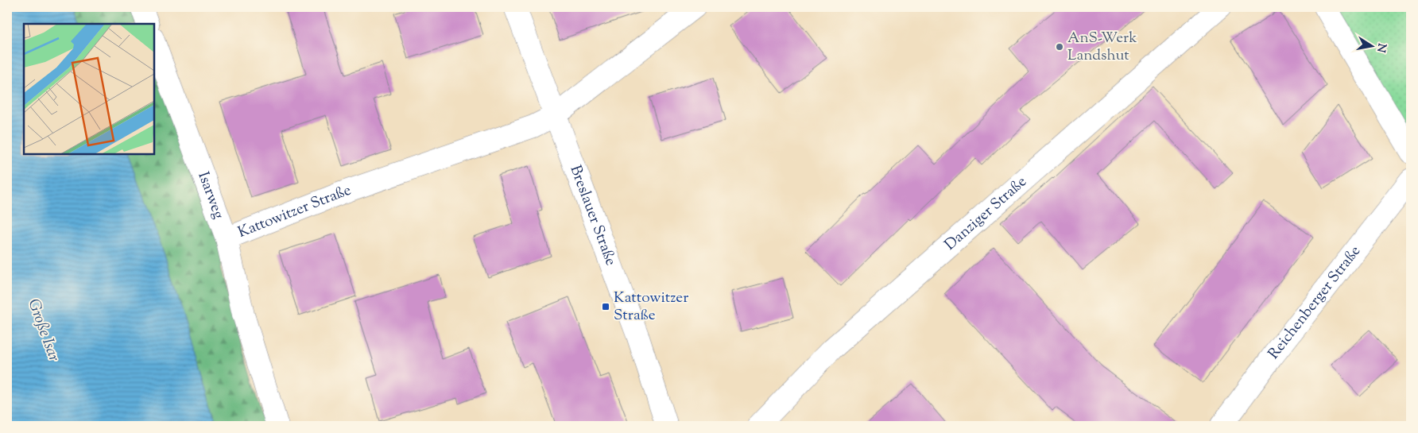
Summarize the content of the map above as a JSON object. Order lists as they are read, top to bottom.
{
  "streets": {
    "street": [
      "Isarweg",
      "Kattowitzer Straße",
      "Danziger Straße",
      "Breslauer Straße",
      "Reichenberger Straße"
    ]
  },
  "crossings": [
    ["Isarweg", "Kattowitzer Straße"],
    ["Kattowitzer Straße", "Breslauer Straße"]
  ],
  "water": ["Große Isar"],
  "places": {
    "other": ["AnS-Werk Landshut"],
    "transit": ["Kattowitzer Straße"]
  },
  "north": "right"
}
